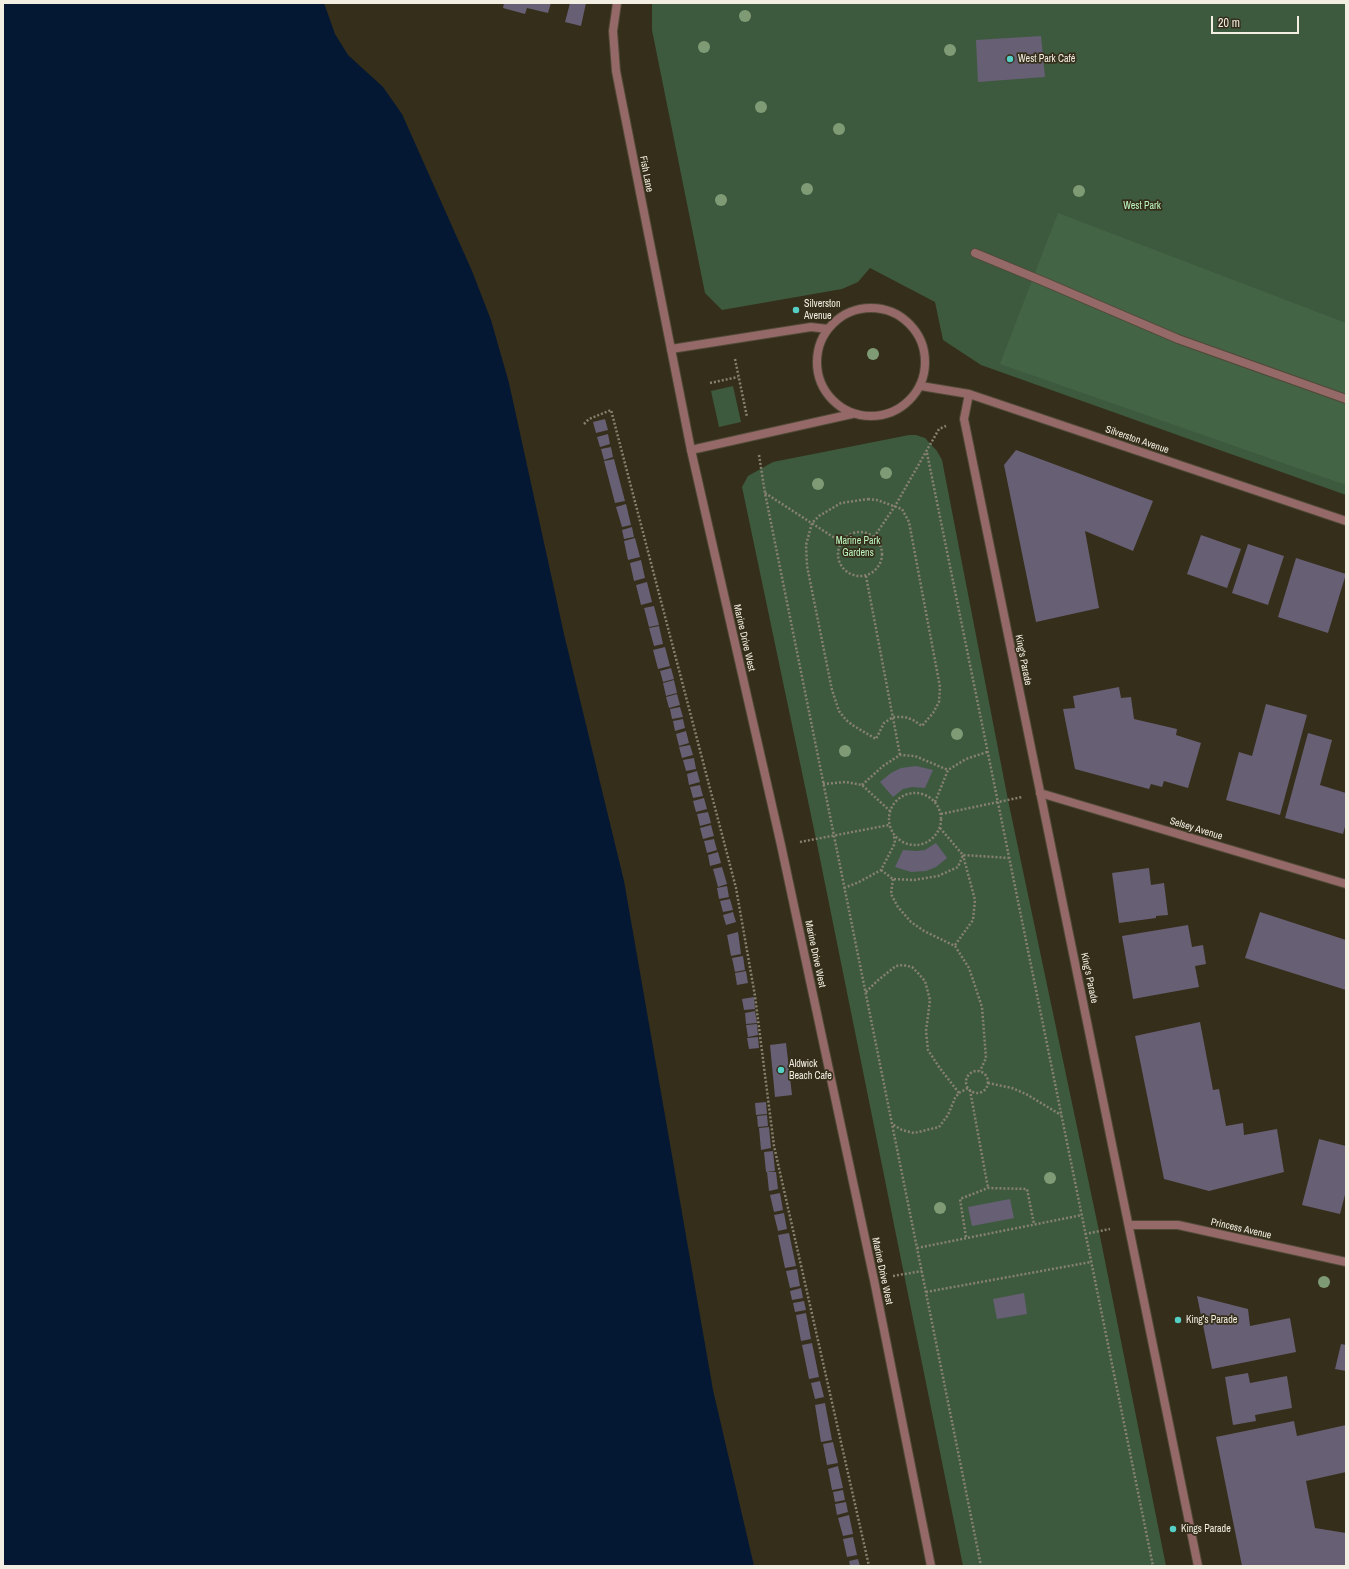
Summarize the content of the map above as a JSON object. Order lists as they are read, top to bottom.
{
  "streets": {
    "street": [
      "Fish Lane",
      "Silverston Avenue",
      "Marine Drive West",
      "King's Parade",
      "Selsey Avenue",
      "Princess Avenue"
    ]
  },
  "crossings": [
    ["Fish Lane", "Marine Drive West"],
    ["Silverston Avenue", "King's Parade"],
    ["King's Parade", "Selsey Avenue"],
    ["King's Parade", "Princess Avenue"]
  ],
  "parks": ["West Park", "Marine Park Gardens"],
  "places": [
    "West Park Café",
    "Silverston Avenue",
    "Aldwick Beach Cafe",
    "King's Parade",
    "Kings Parade"
  ],
  "scale_bar": "20 m"
}
